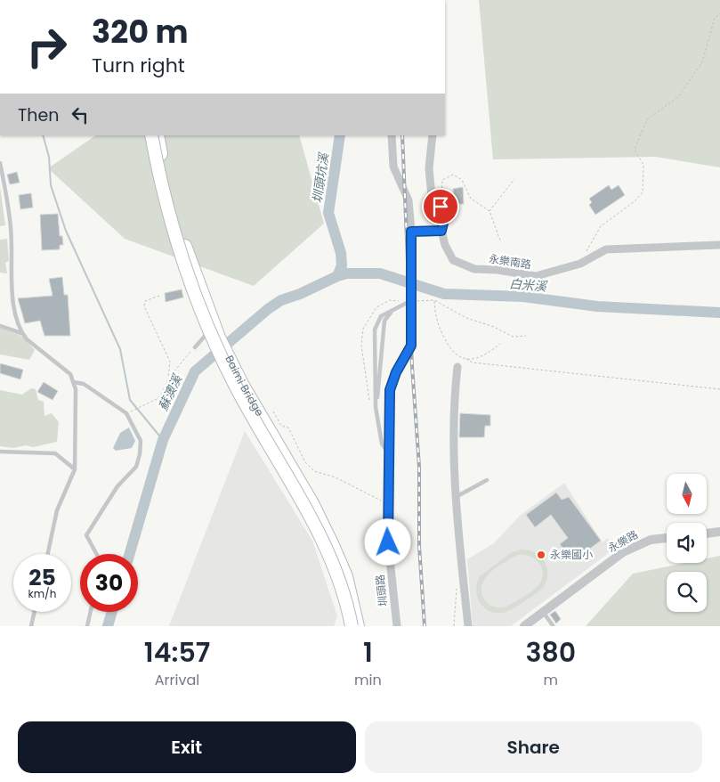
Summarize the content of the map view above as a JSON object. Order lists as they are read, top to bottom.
{
  "streets": {
    "main road": ["Baimi Bridge"],
    "street": ["永樂南路", "永樂路", "圳頭路"]
  },
  "water": ["圳頭坑溪", "白米溪", "蘇澳溪"],
  "places": ["永樂國小"],
  "north": "bottom",
  "page": {
    "turn": ["320 m", "Turn right"],
    "then": "Then",
    "speed": "25 km/h",
    "limit": "30",
    "eta": [
      "14:57",
      "Arrival",
      "1",
      "min",
      "380",
      "m"
    ],
    "buttons": ["Exit", "Share"]
  }
}
